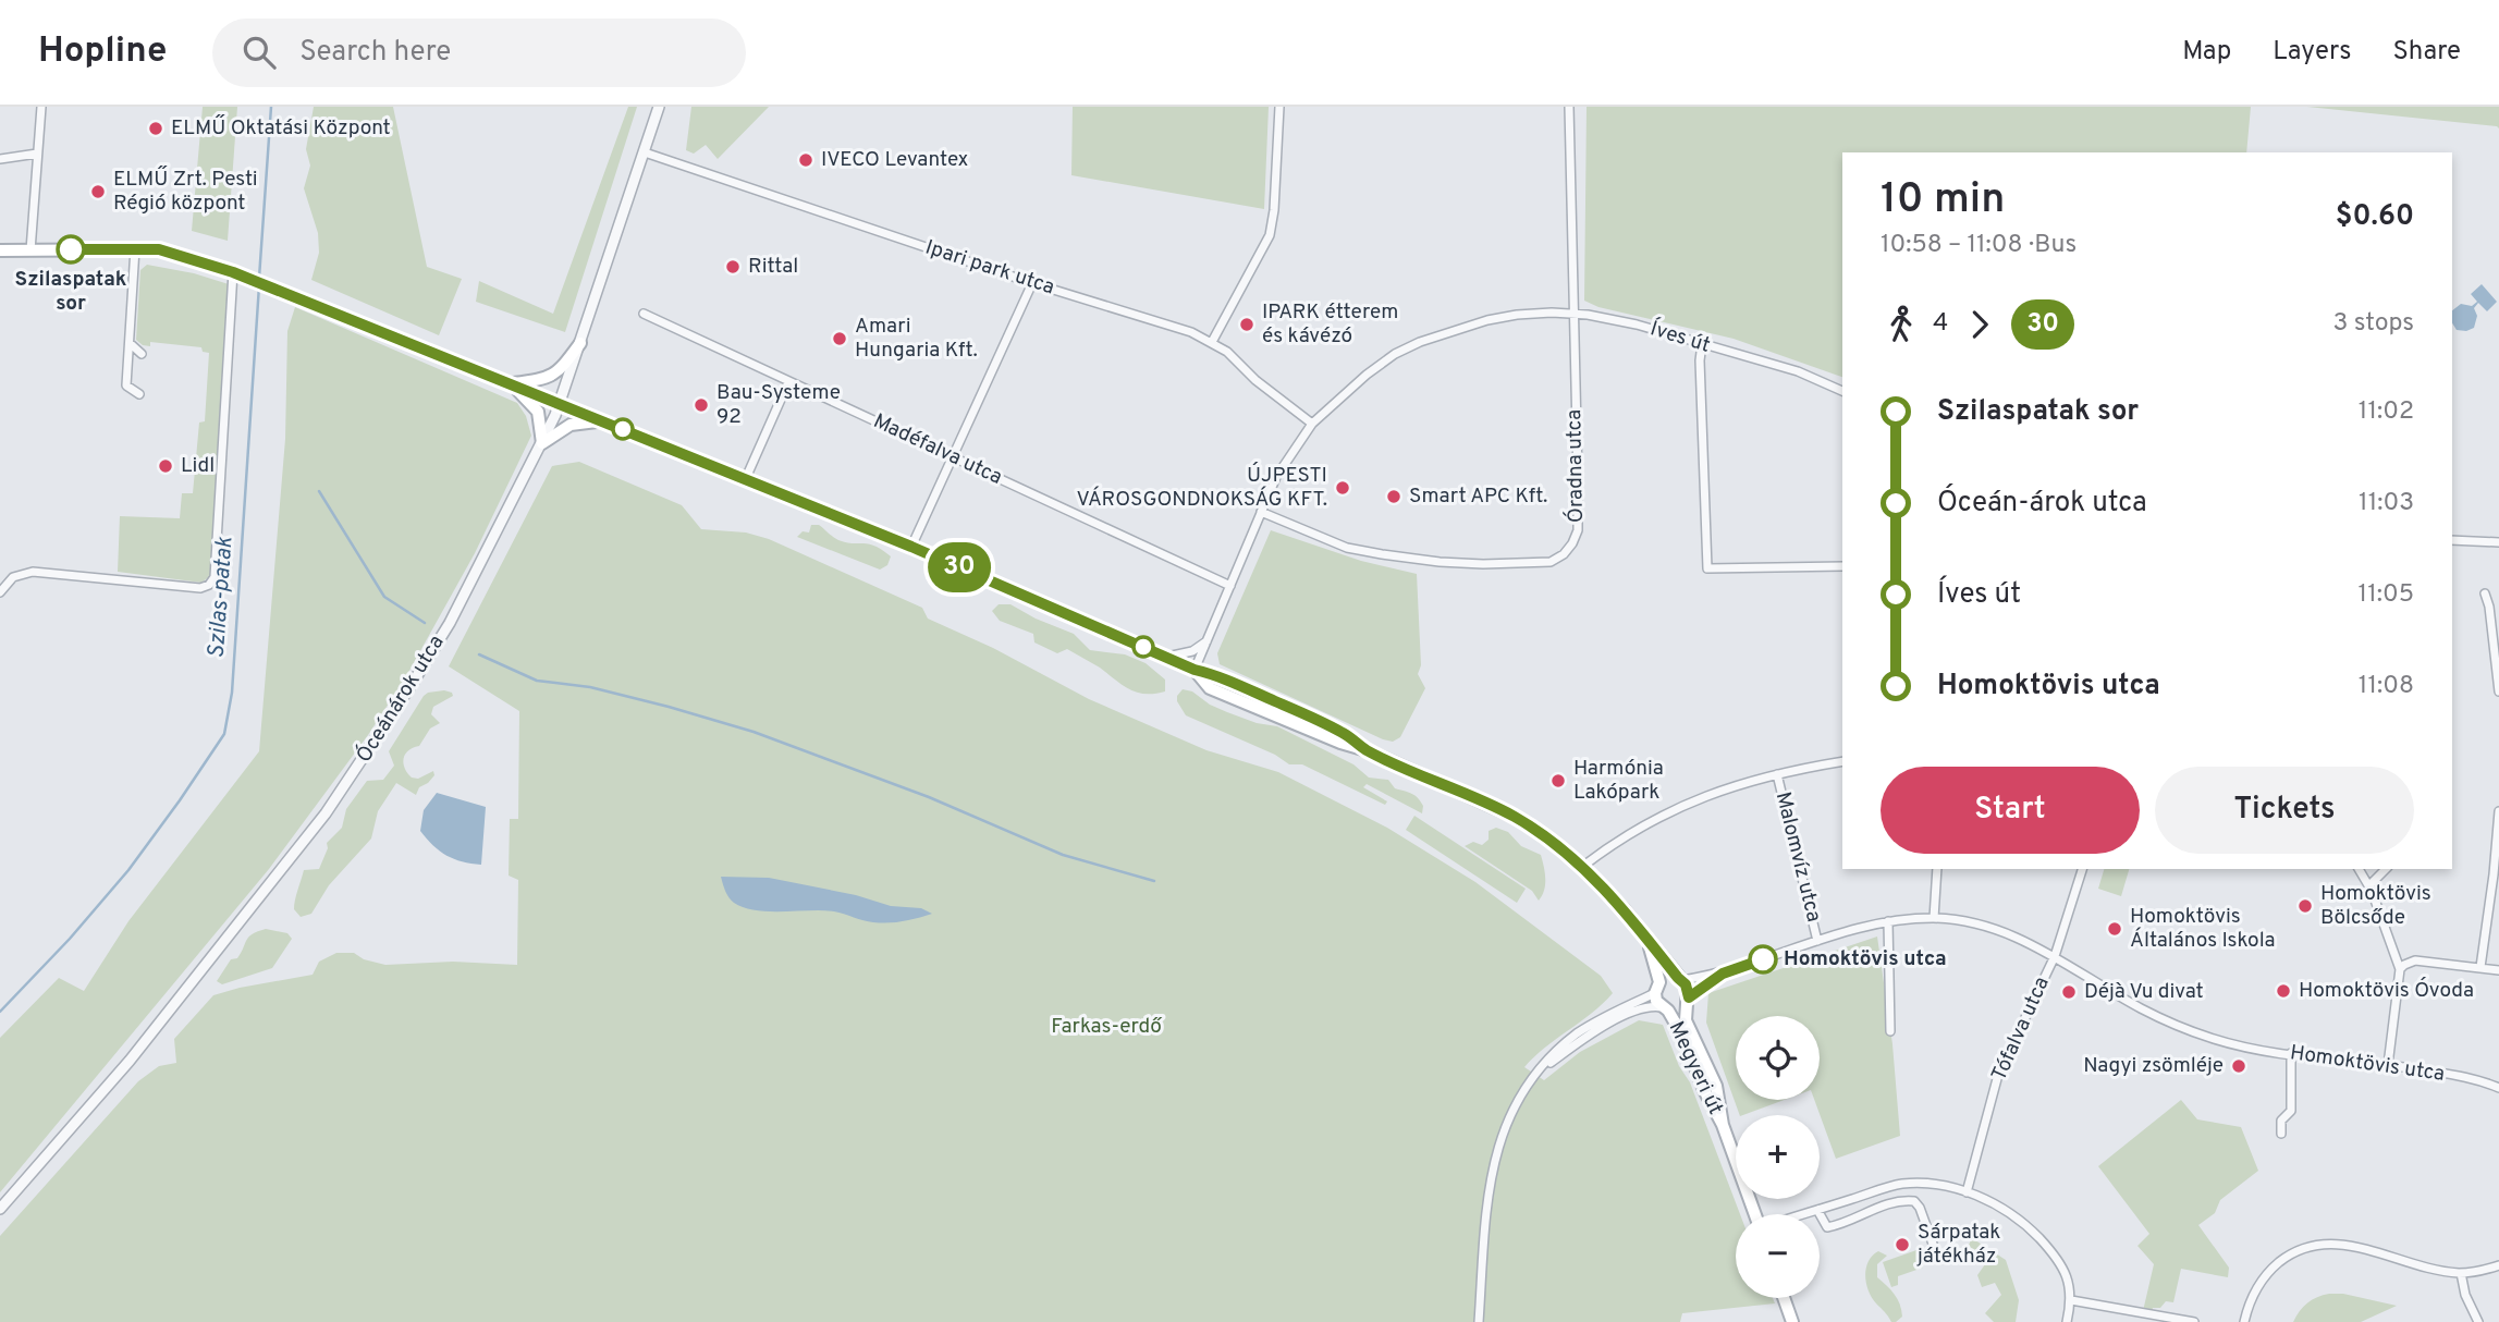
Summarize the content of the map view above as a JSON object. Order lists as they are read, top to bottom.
{
  "streets": {
    "main road": ["Megyeri út"],
    "street": [
      "Ipari park utca",
      "Íves út",
      "Madéfalva utca",
      "Óradna utca",
      "Óceánárok utca",
      "Malomvíz utca",
      "Tófalva utca",
      "Homoktövis utca"
    ]
  },
  "crossings": [
    ["Ipari park utca", "Íves út"],
    ["Ipari park utca", "Óceánárok utca"],
    ["Íves út", "Madéfalva utca"],
    ["Íves út", "Óradna utca"],
    ["Íves út", "Megyeri út"],
    ["Óceánárok utca", "Megyeri út"],
    ["Malomvíz utca", "Homoktövis utca"],
    ["Tófalva utca", "Homoktövis utca"],
    ["Homoktövis utca", "Megyeri út"]
  ],
  "water": ["Szilas-patak"],
  "parks": ["Farkas-erdő"],
  "places": [
    "ELMŰ Oktatási Központ",
    "IVECO Levantex",
    "ELMŰ Zrt. Pesti Régió központ",
    "Szilaspatak sor",
    "Rittal",
    "IPARK étterem és kávézó",
    "Amari Hungaria Kft.",
    "Bau-Systeme 92",
    "Lidl",
    "ÚJPESTI VÁROSGONDNOKSÁG KFT.",
    "Smart APC Kft.",
    "Harmónia Lakópark",
    "Homoktövis Bölcsőde",
    "Homoktövis Általános Iskola",
    "Homoktövis utca",
    "Homoktövis Óvoda",
    "Déjà Vu divat",
    "Nagyi zsömléje",
    "Sárpatak játékház"
  ],
  "lines": ["bus line 30"],
  "page": {
    "header": "Hopline",
    "search": "Search here",
    "nav": ["Map", "Layers", "Share"],
    "on_map": "30",
    "heading": ["10 min", "10:58 – 11:08 · Bus", "$0.60"],
    "legs": ["4", "30", "3 stops"],
    "list": [
      {
        "name": "Szilaspatak sor",
        "value": "11:02"
      },
      {
        "name": "Óceán-árok utca",
        "value": "11:03"
      },
      {
        "name": "Íves út",
        "value": "11:05"
      },
      {
        "name": "Homoktövis utca",
        "value": "11:08"
      }
    ],
    "buttons": ["Start", "Tickets"],
    "map_buttons": ["+", "−"]
  }
}
